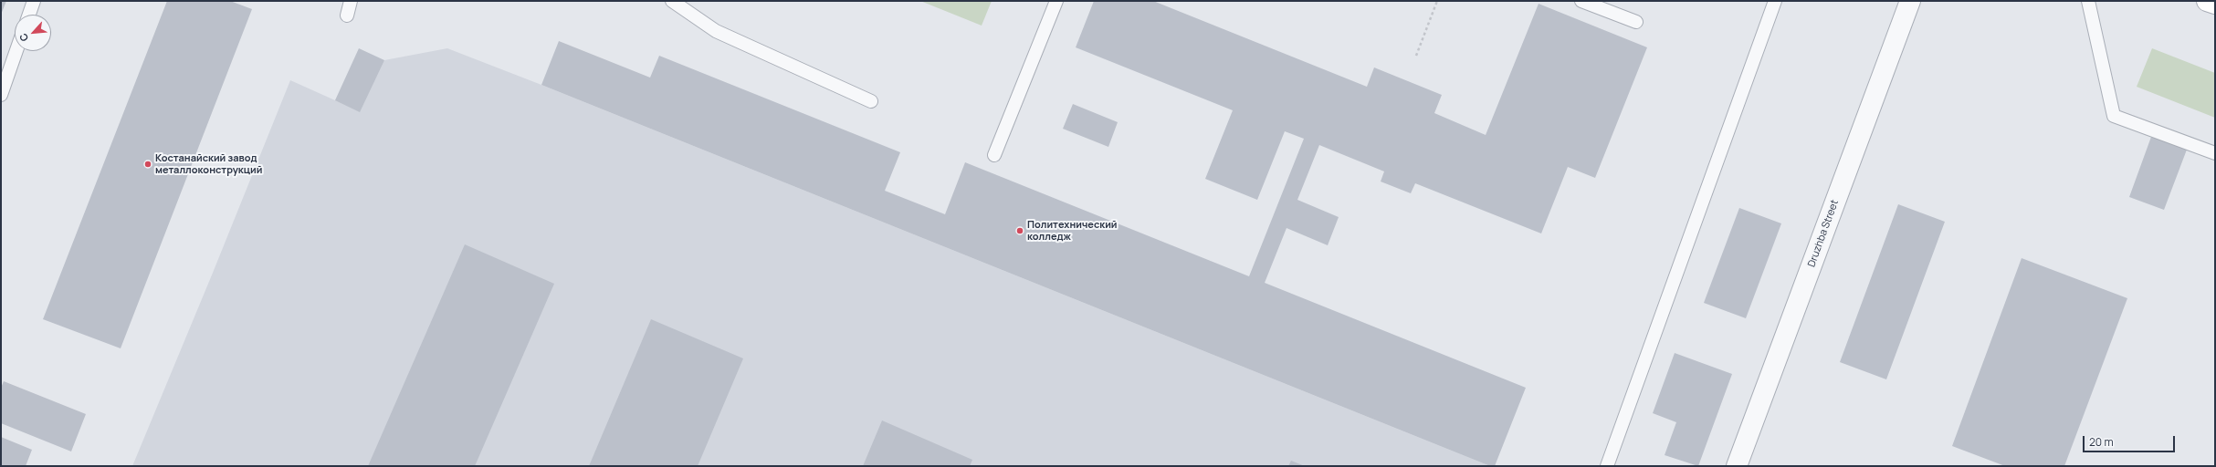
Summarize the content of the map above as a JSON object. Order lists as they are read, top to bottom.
{
  "streets": {
    "street": ["Druzhba Street"]
  },
  "places": ["Костанайский завод металлоконструкций", "Политехнический колледж"],
  "scale_bar": "20 m",
  "north": "bottom left"
}
